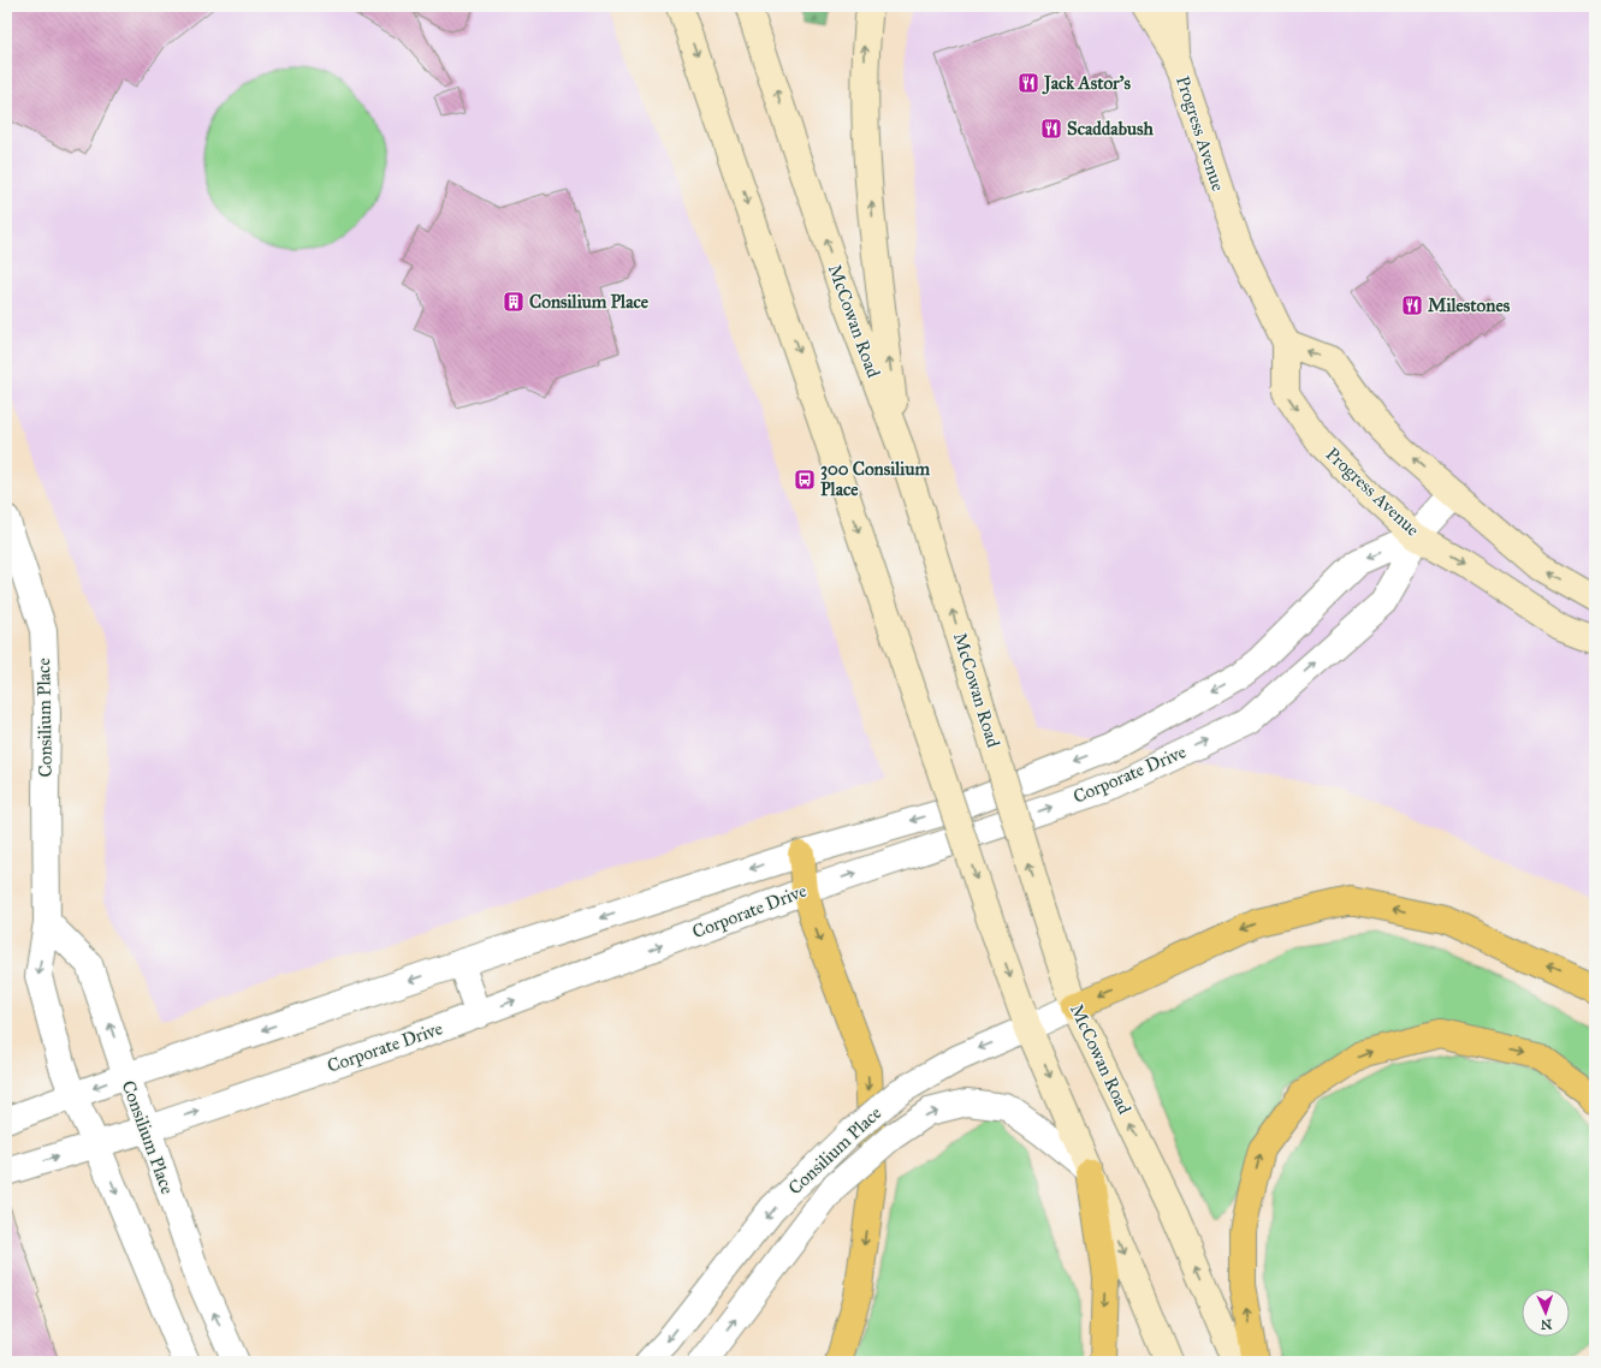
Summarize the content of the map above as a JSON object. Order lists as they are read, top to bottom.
{
  "streets": {
    "main road": ["Progress Avenue", "McCowan Road"],
    "street": ["Consilium Place", "Corporate Drive"]
  },
  "crossings": [
    ["Progress Avenue", "Corporate Drive"],
    ["McCowan Road", "Consilium Place"],
    ["Consilium Place", "Corporate Drive"]
  ],
  "places": {
    "restaurant": ["Jack Astor's", "Scaddabush", "Milestones"],
    "building": ["Consilium Place"],
    "bus stop": ["300 Consilium Place"]
  },
  "north": "bottom"
}
